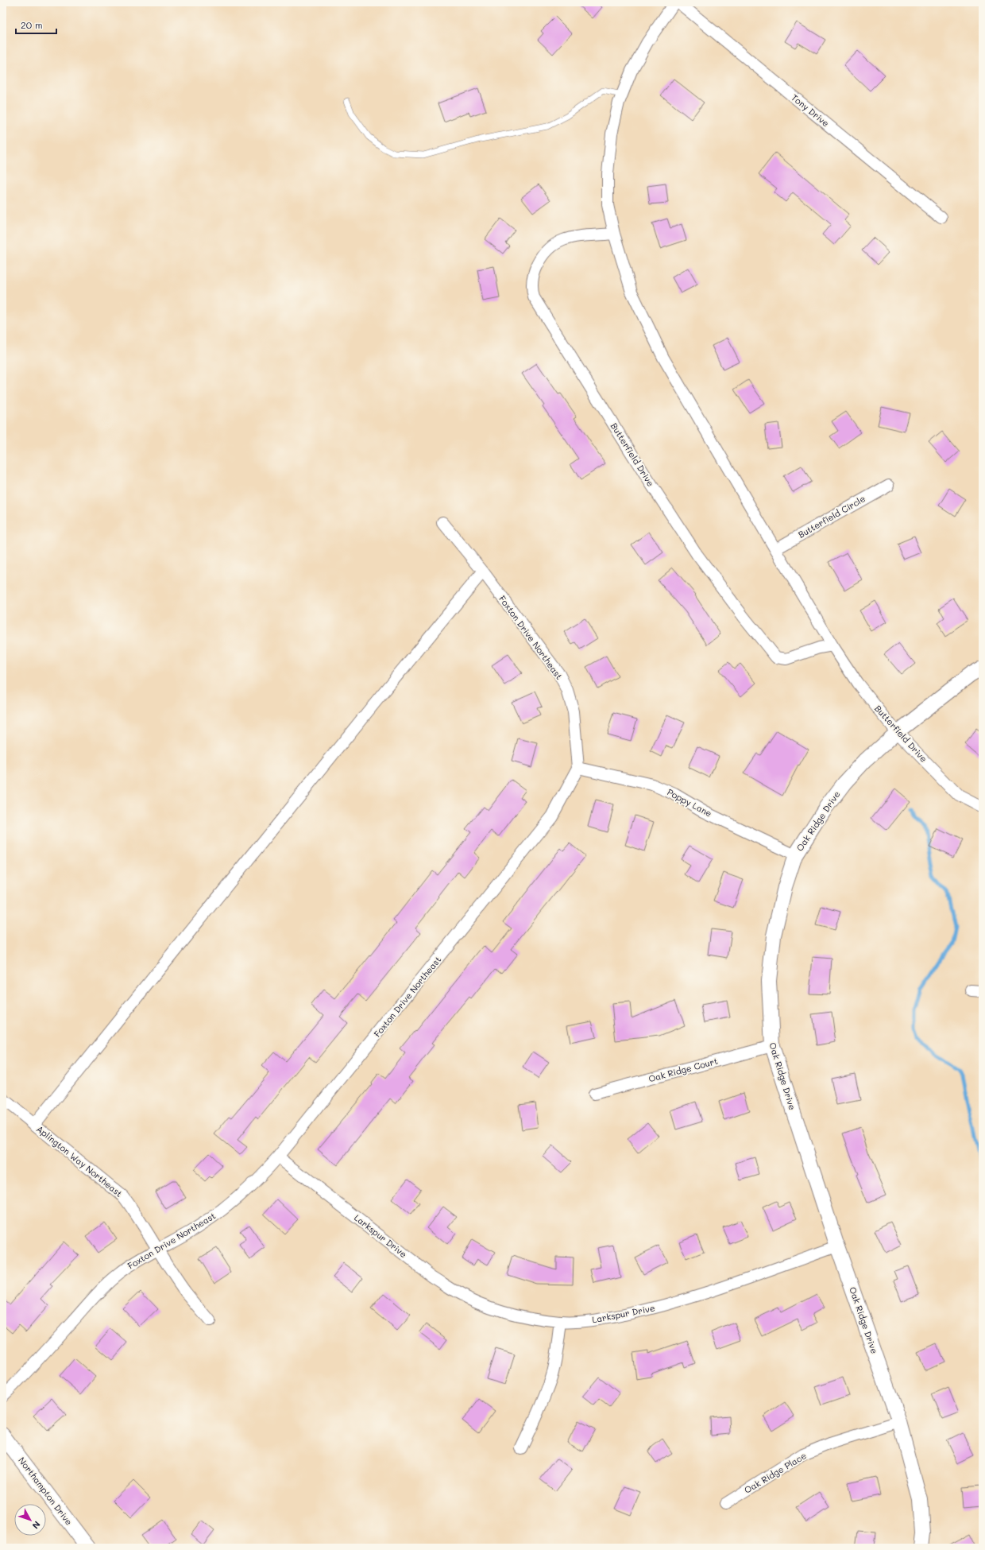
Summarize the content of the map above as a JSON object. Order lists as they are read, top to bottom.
{
  "streets": {
    "street": [
      "Tony Drive",
      "Butterfield Drive",
      "Butterfield Circle",
      "Foxton Drive Northeast",
      "Poppy Lane",
      "Oak Ridge Drive",
      "Oak Ridge Court",
      "Aplington Way Northeast",
      "Larkspur Drive",
      "Oak Ridge Place",
      "Northampton Drive"
    ]
  },
  "crossings": [
    ["Butterfield Drive", "Butterfield Circle"],
    ["Butterfield Drive", "Oak Ridge Drive"],
    ["Foxton Drive Northeast", "Poppy Lane"],
    ["Foxton Drive Northeast", "Aplington Way Northeast"],
    ["Foxton Drive Northeast", "Larkspur Drive"],
    ["Poppy Lane", "Oak Ridge Drive"],
    ["Oak Ridge Drive", "Oak Ridge Court"],
    ["Oak Ridge Drive", "Larkspur Drive"],
    ["Oak Ridge Drive", "Oak Ridge Place"]
  ],
  "scale_bar": "20 m",
  "north": "bottom right"
}
